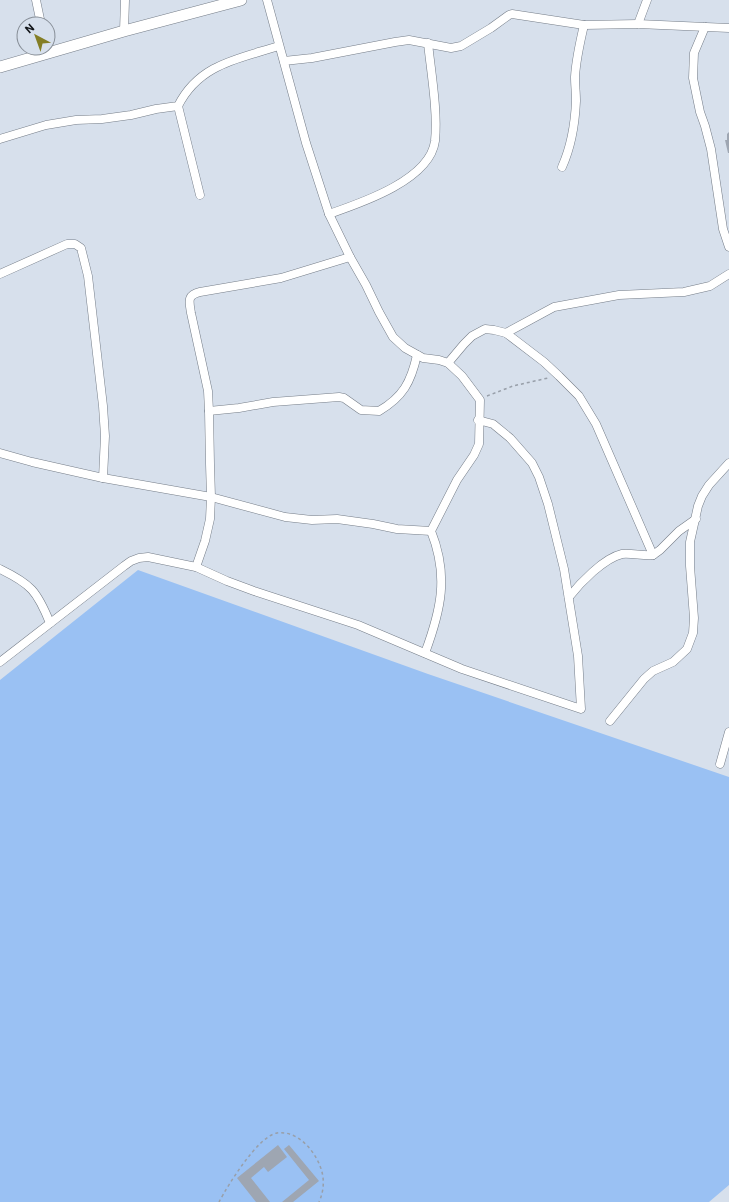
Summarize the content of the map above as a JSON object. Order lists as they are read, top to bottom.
{
  "north": "top left"
}
